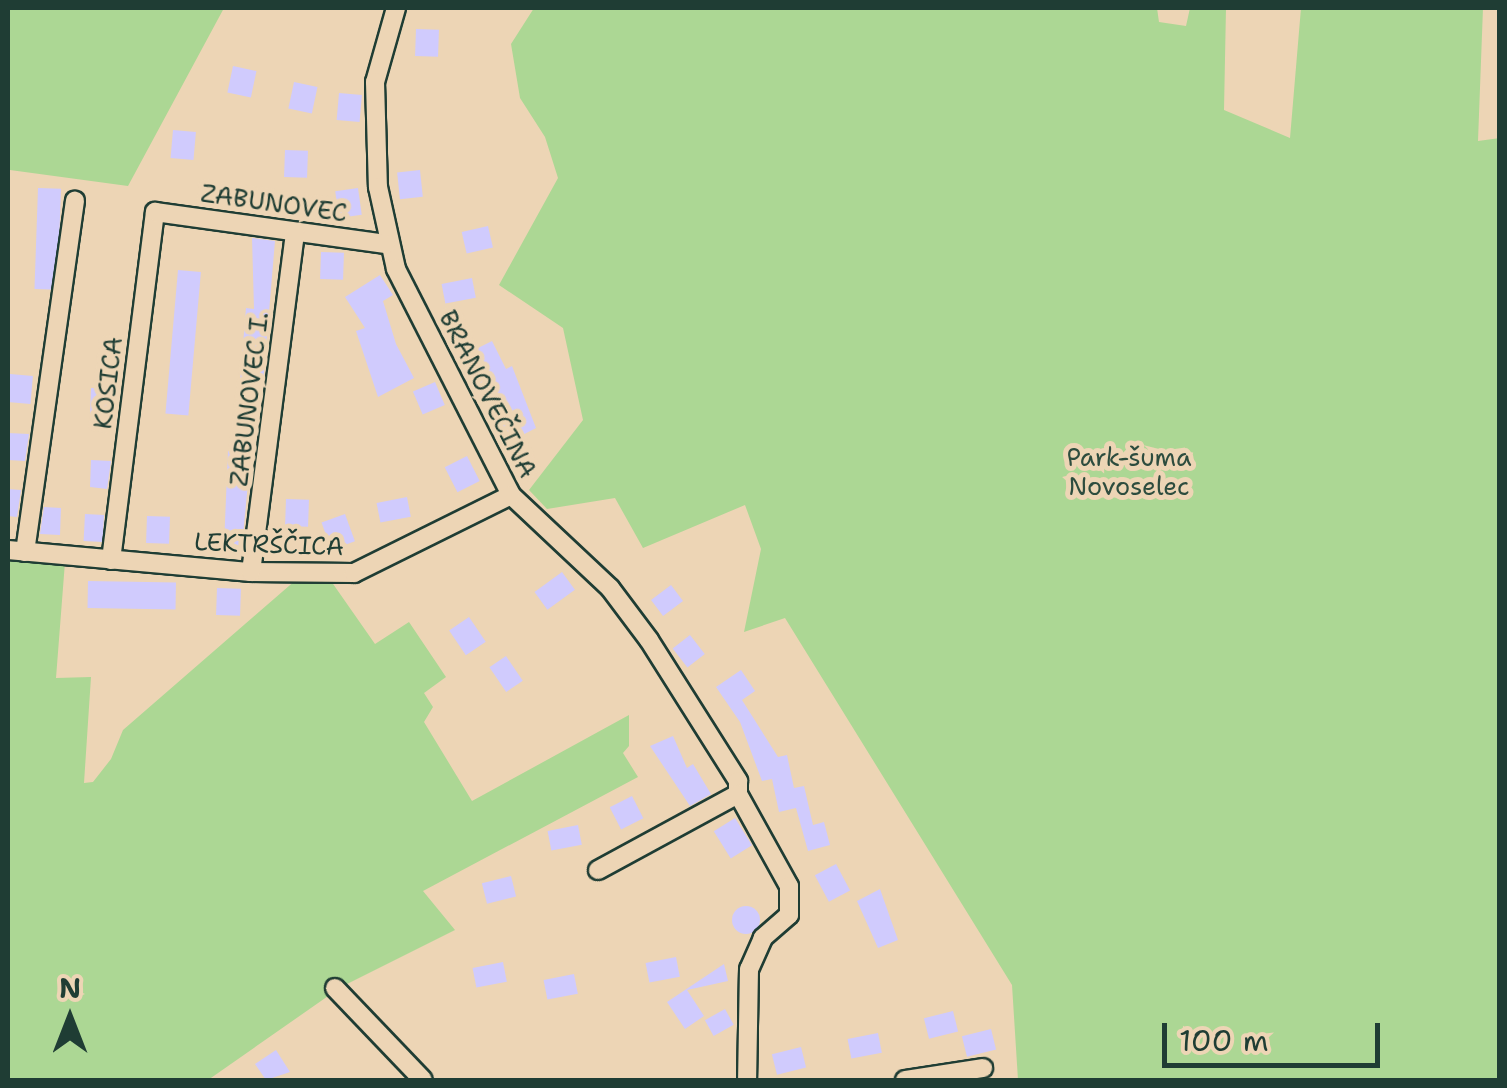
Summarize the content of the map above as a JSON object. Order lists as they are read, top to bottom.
{
  "streets": {
    "street": [
      "ZABUNOVEC",
      "KOSICA",
      "BRANOVEČINA",
      "ZABUNOVEC I.",
      "LEKTRŠČICA"
    ]
  },
  "crossings": [
    ["ZABUNOVEC", "KOSICA"],
    ["ZABUNOVEC", "BRANOVEČINA"],
    ["ZABUNOVEC", "ZABUNOVEC I."],
    ["KOSICA", "LEKTRŠČICA"],
    ["BRANOVEČINA", "LEKTRŠČICA"],
    ["ZABUNOVEC I.", "LEKTRŠČICA"]
  ],
  "parks": ["Park-šuma Novoselec"],
  "scale_bar": "100 m",
  "north": "top"
}
